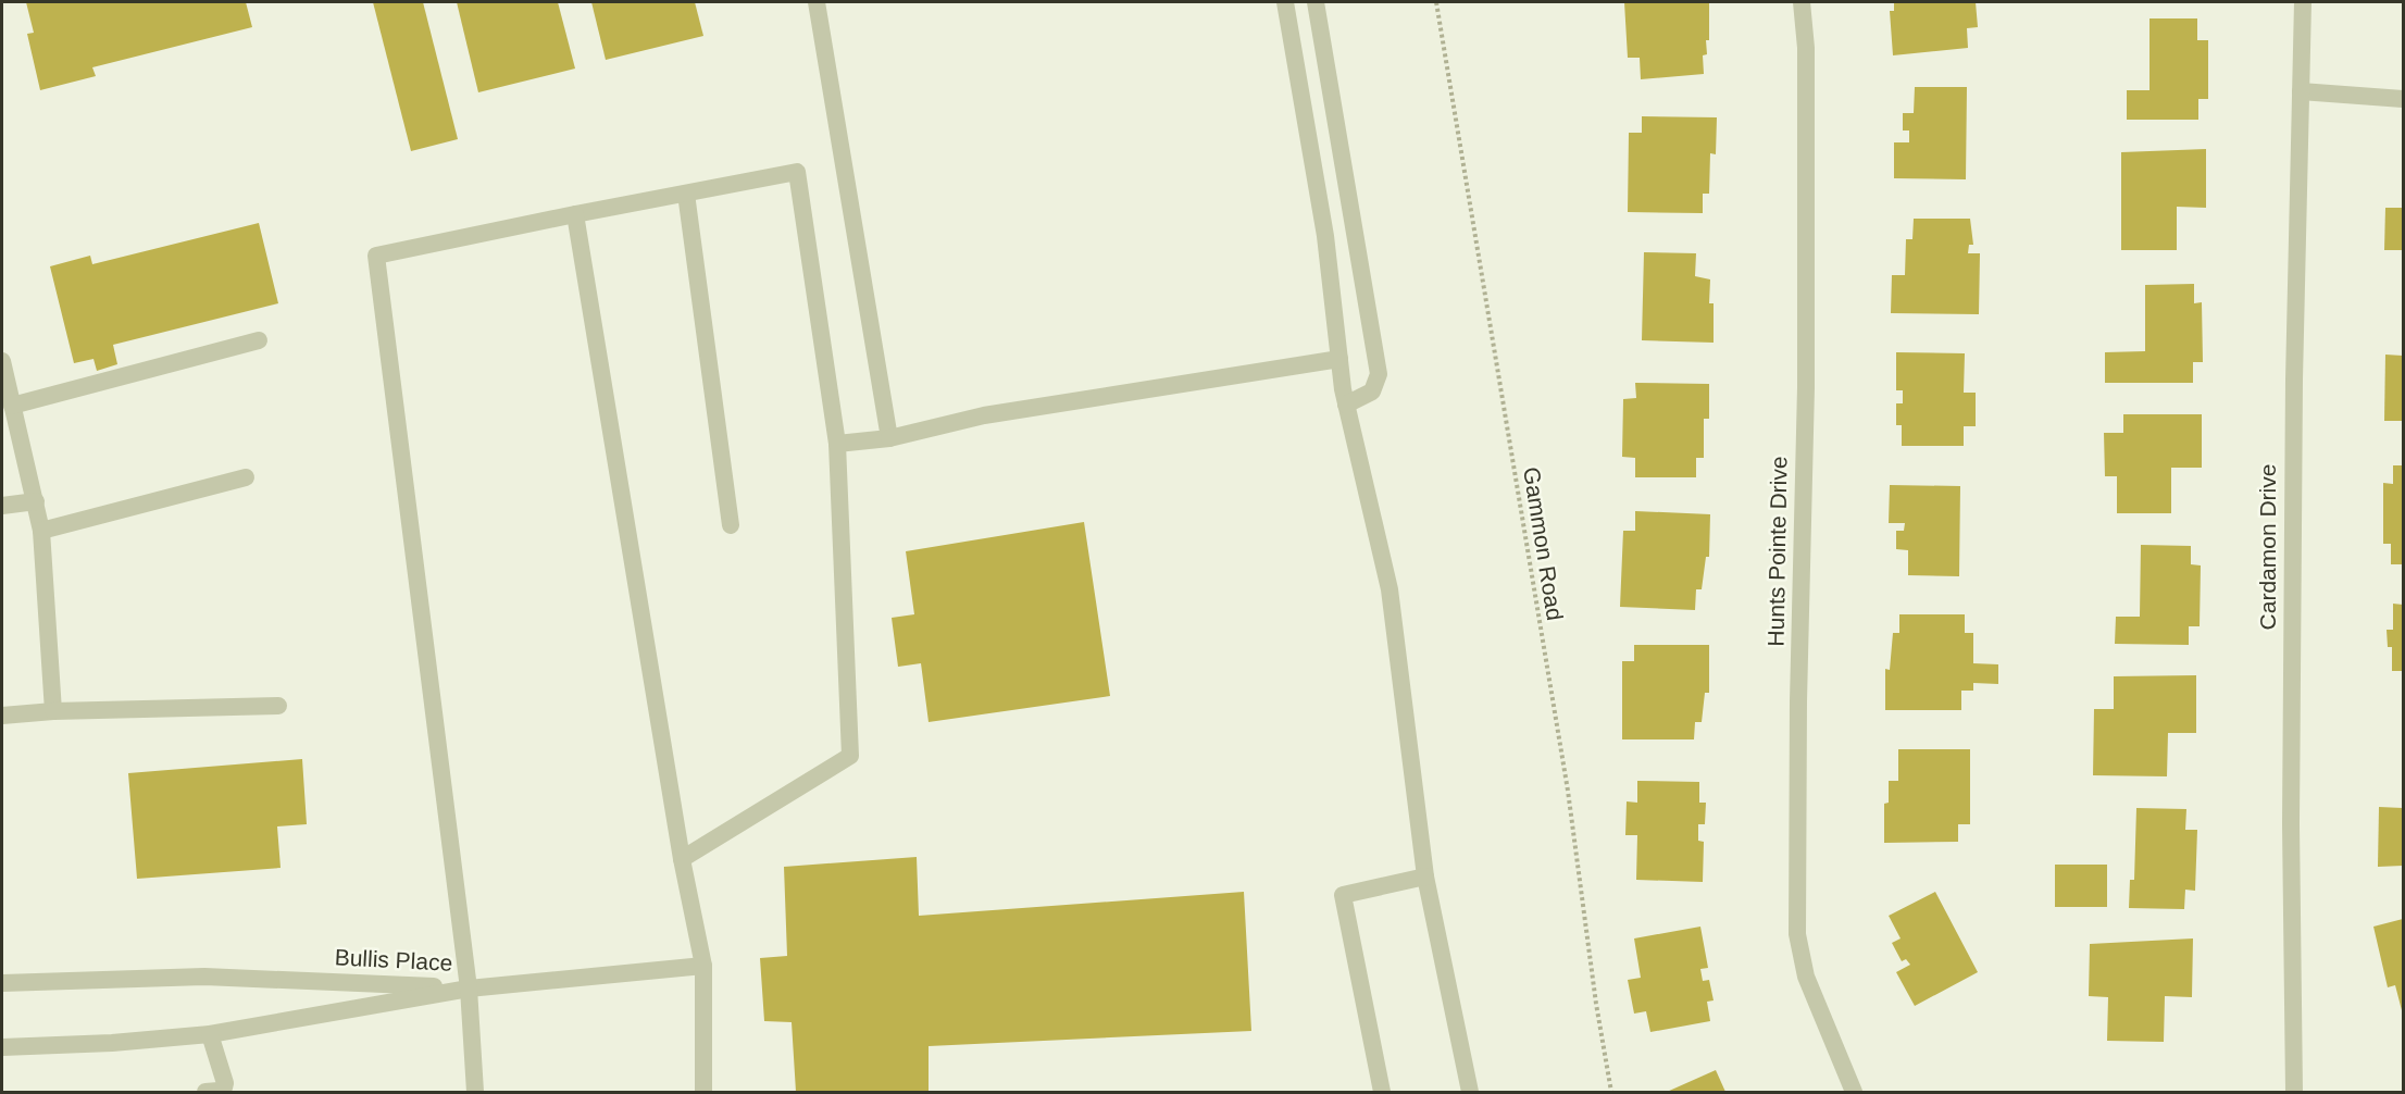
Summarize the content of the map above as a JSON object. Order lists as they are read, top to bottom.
{
  "streets": {
    "street": ["Cardamon Drive", "Hunts Pointe Drive", "Bullis Place"],
    "path": ["Gammon Road"]
  }
}
